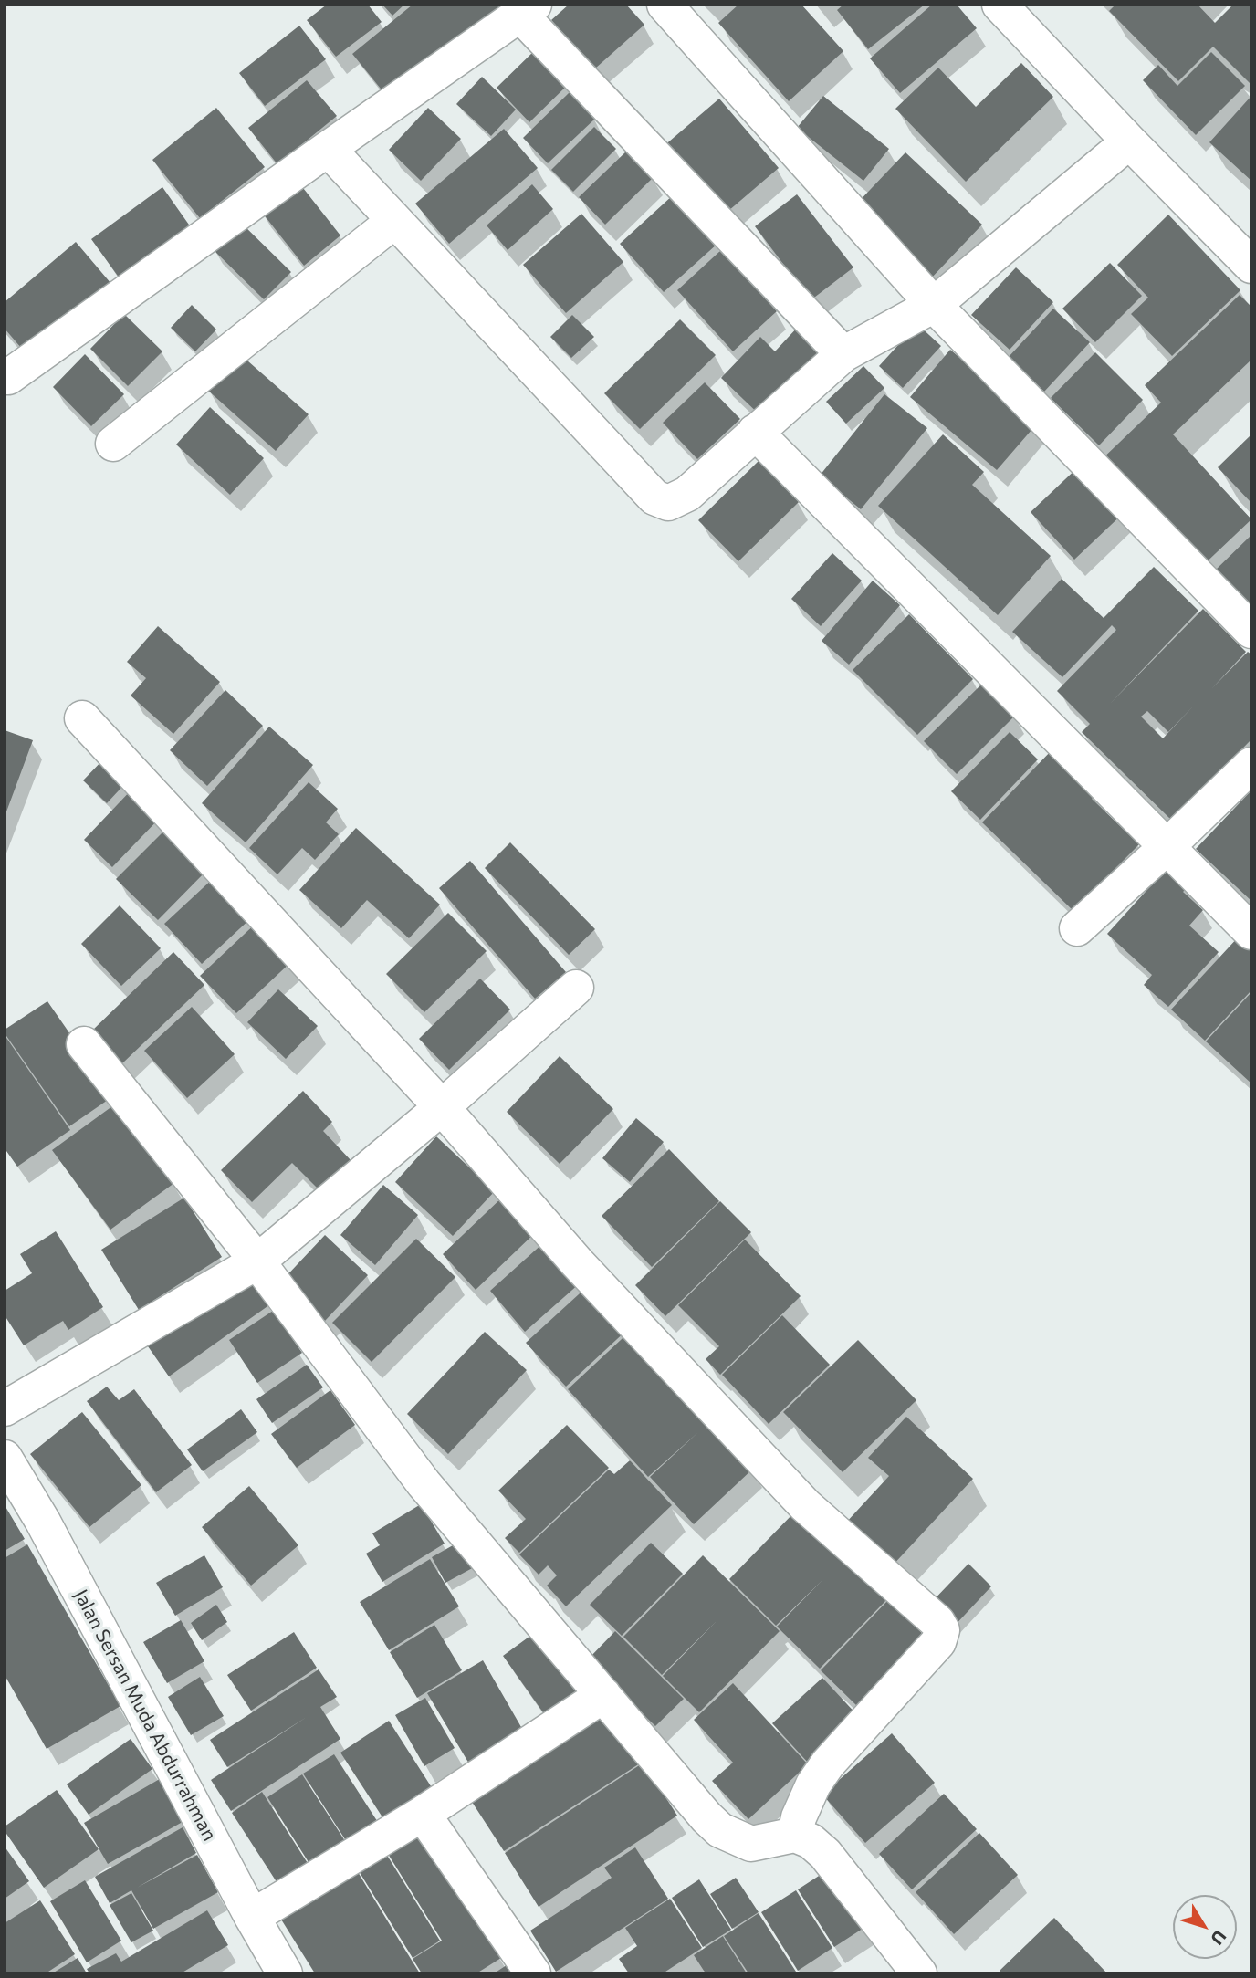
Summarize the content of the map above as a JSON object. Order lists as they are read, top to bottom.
{
  "streets": {
    "street": ["Jalan Sersan Muda Abdurrahman"]
  },
  "north": "bottom right"
}
